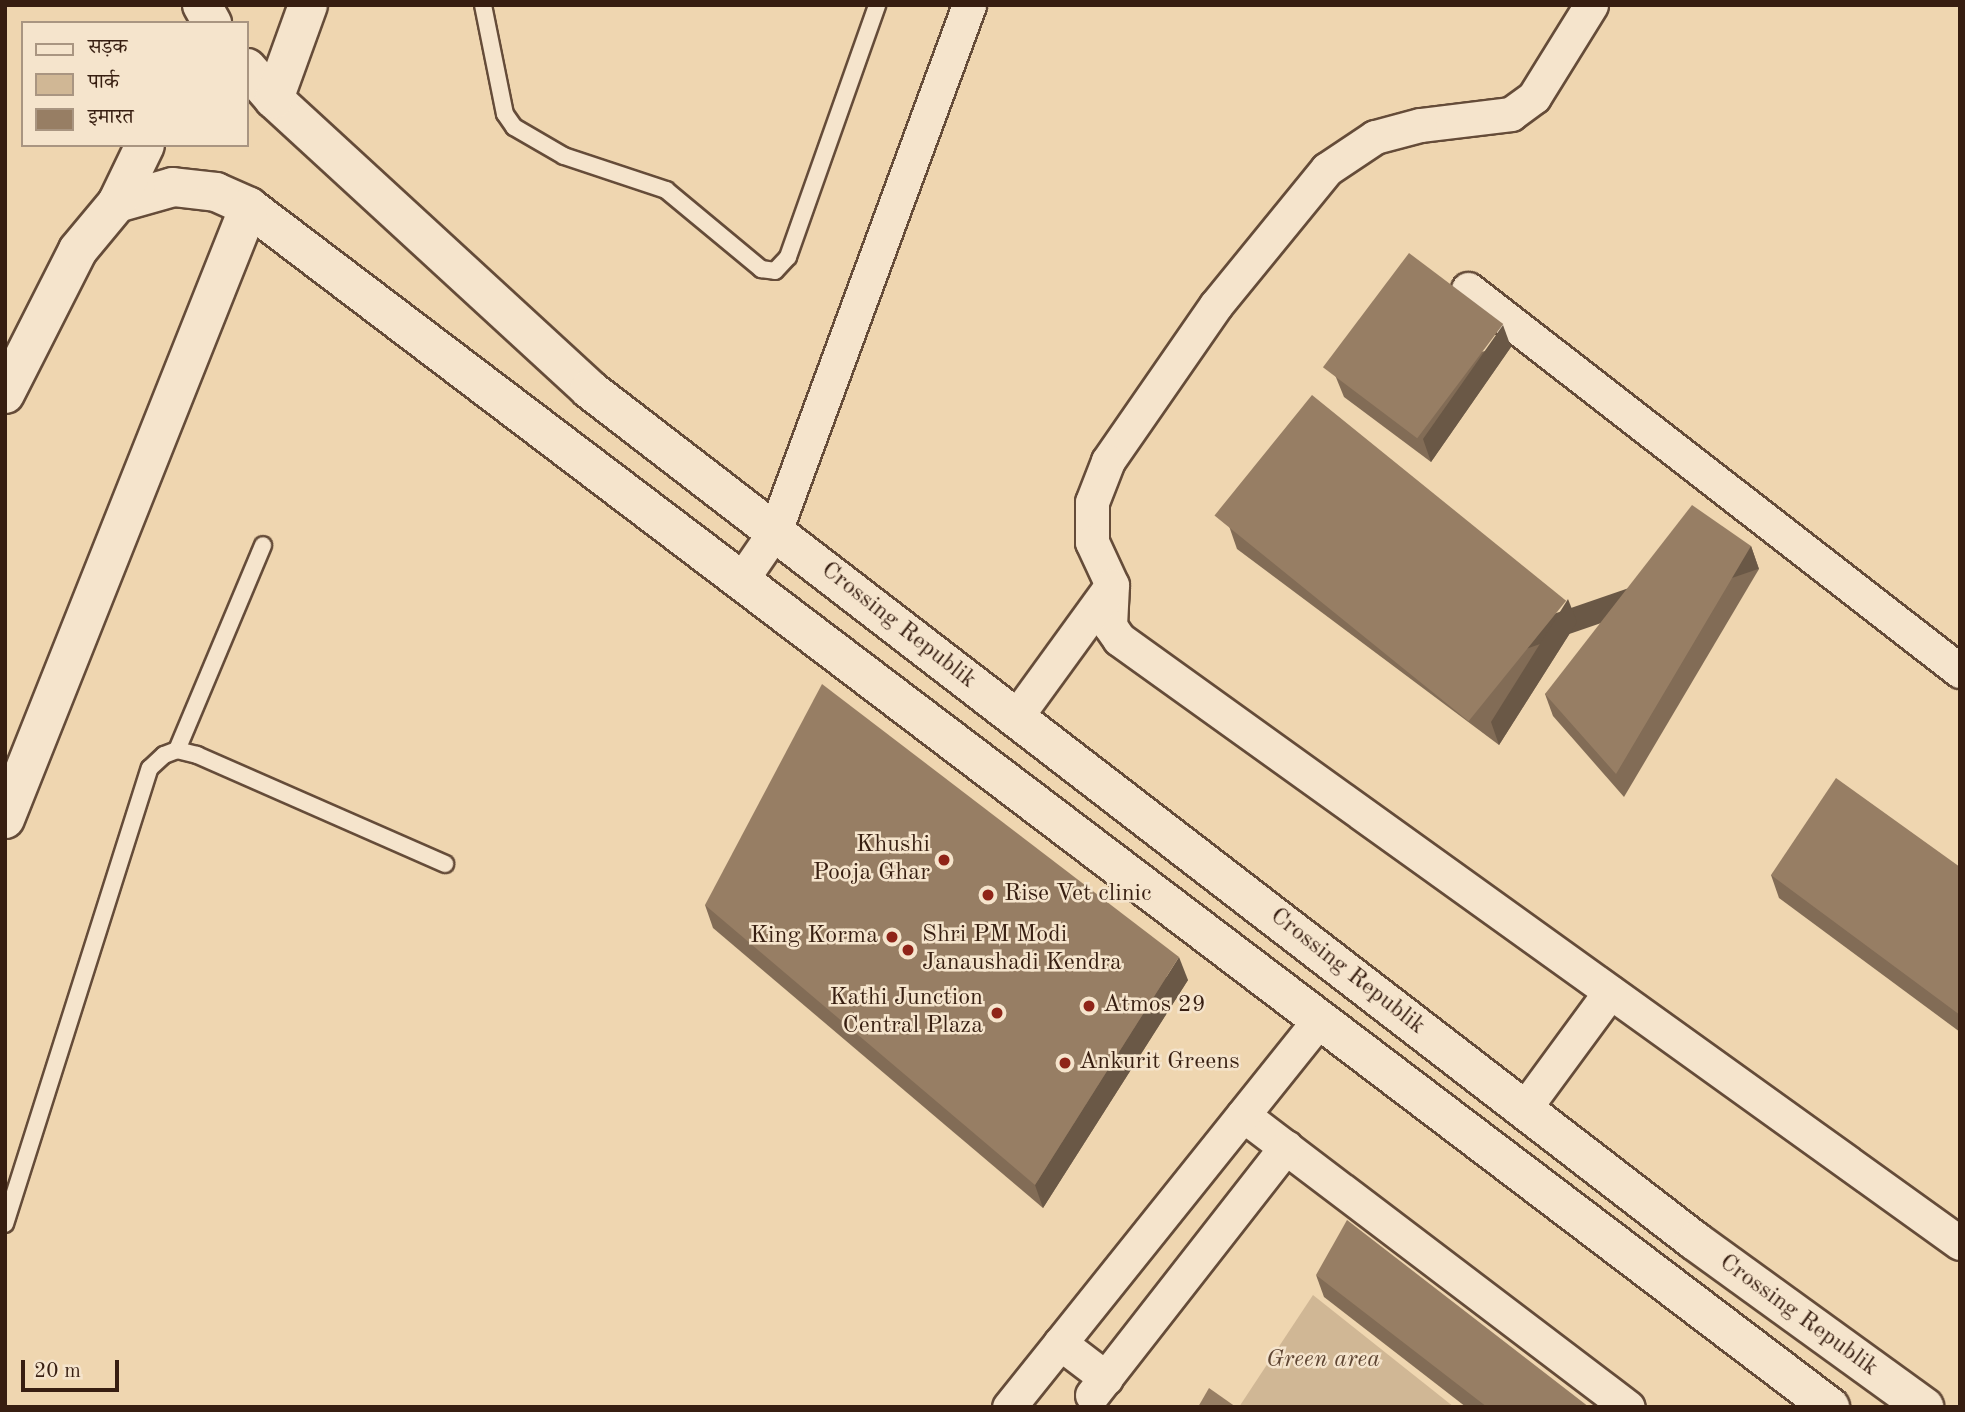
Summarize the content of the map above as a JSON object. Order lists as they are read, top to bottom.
{
  "streets": {
    "street": ["Crossing Republik"]
  },
  "parks": ["Green area"],
  "places": [
    "Khushi Pooja Ghar",
    "Rise Vet clinic",
    "King Korma",
    "Shri PM Modi Janaushadi Kendra",
    "Atmos 29",
    "Kathi Junction Central Plaza",
    "Ankurit Greens"
  ],
  "legend": ["सड़क", "पार्क", "इमारत"],
  "scale_bar": "20 m"
}
